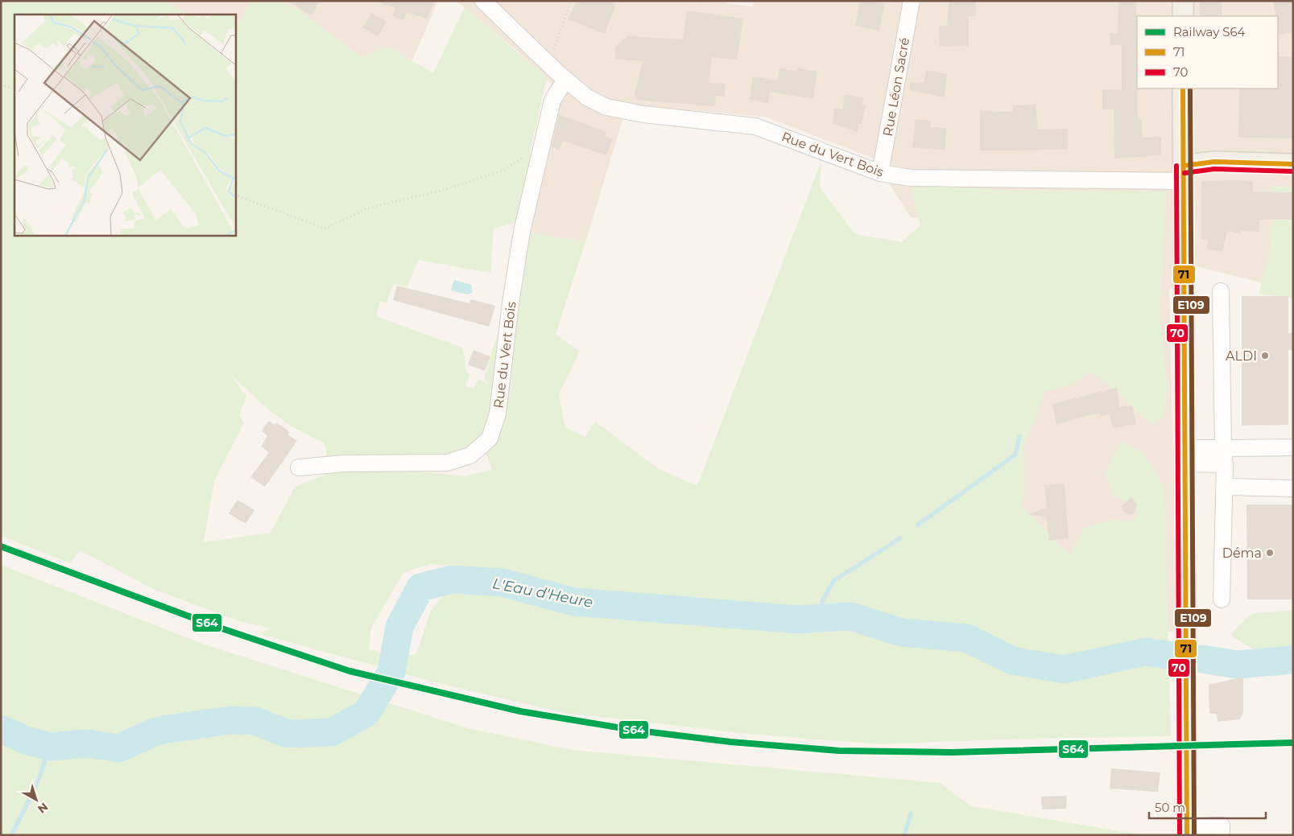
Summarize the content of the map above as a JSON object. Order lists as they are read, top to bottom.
{
  "streets": {
    "street": ["Rue Léon Sacré", "Rue du Vert Bois"]
  },
  "crossings": [
    ["Rue Léon Sacré", "Rue du Vert Bois"]
  ],
  "water": ["L'Eau d'Heure"],
  "places": ["ALDI", "Déma"],
  "lines": [
    "transit line 71",
    "transit line E109",
    "transit line 70",
    "rail line S64"
  ],
  "legend": ["Railway S64", "71", "70"],
  "scale_bar": "50 m",
  "north": "bottom right"
}
